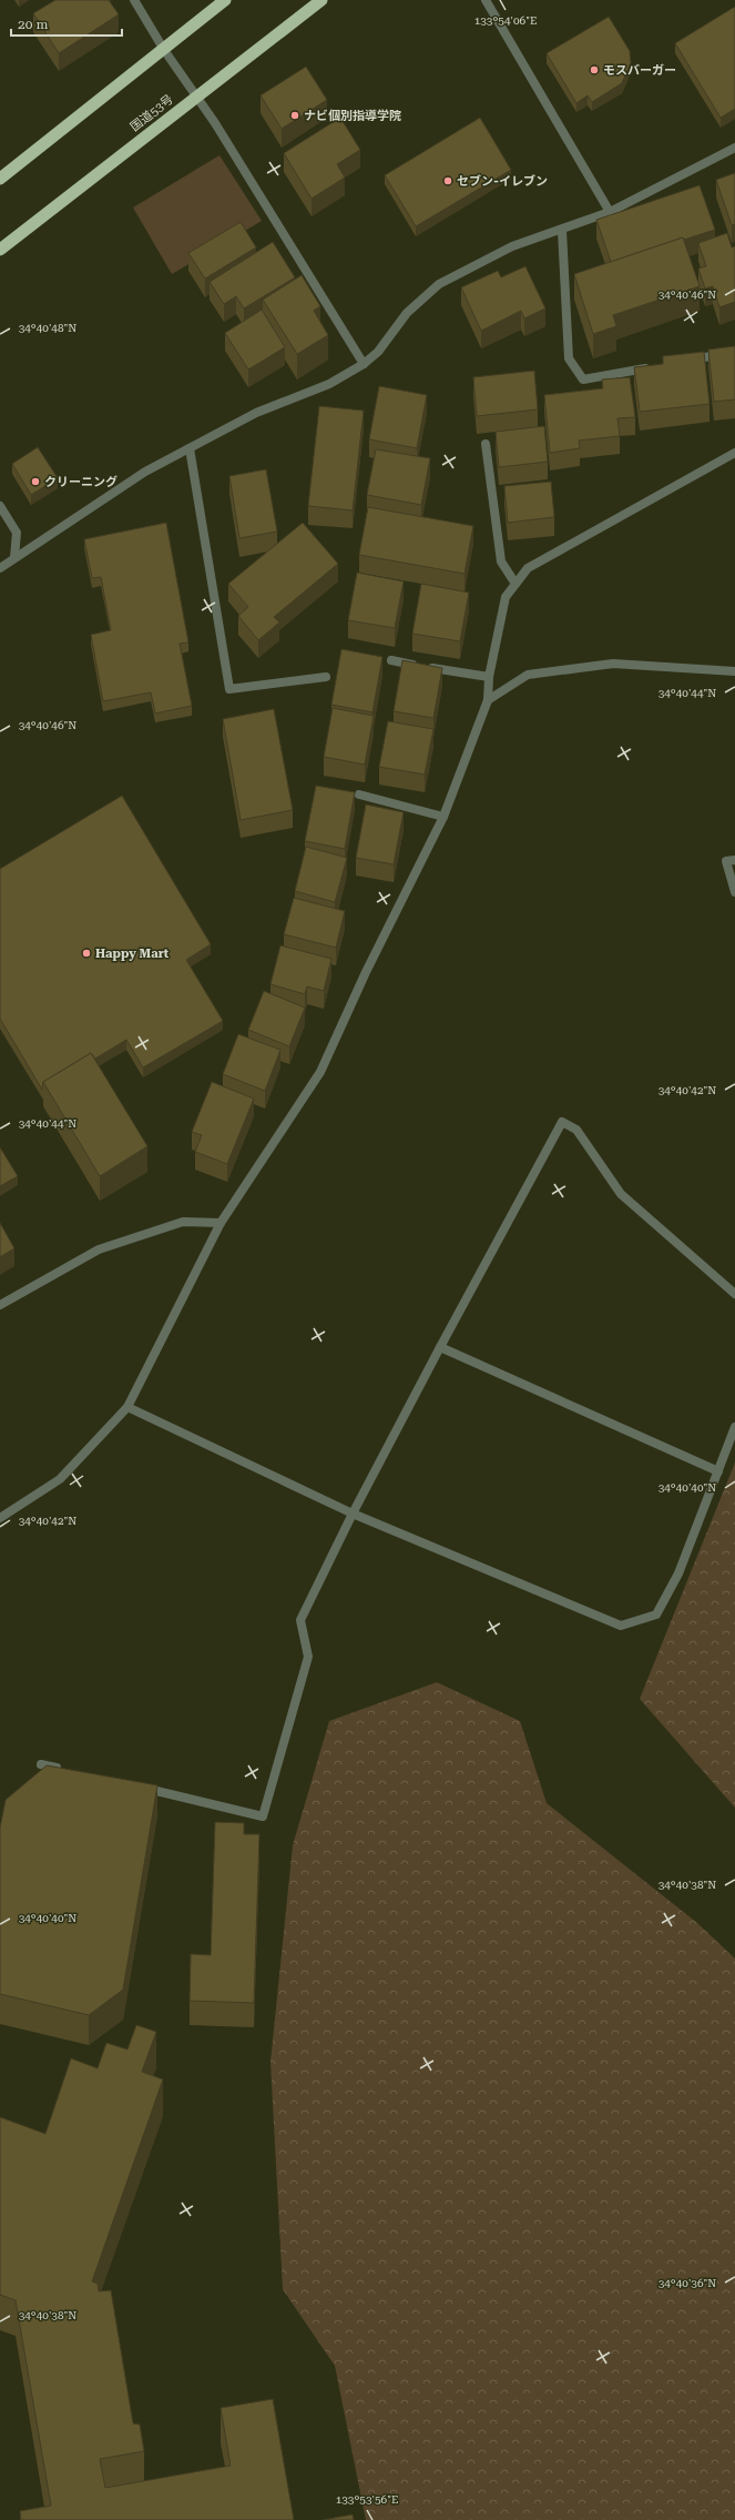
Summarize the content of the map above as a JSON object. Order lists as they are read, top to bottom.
{
  "streets": {
    "highway": ["国道53号"]
  },
  "places": [
    "モスバーガー",
    "ナビ個別指導学院",
    "セブン-イレブン",
    "クリーニング",
    "Happy Mart"
  ],
  "scale_bar": "20 m",
  "coordinates": [
    "133°54'06\"E",
    "34°40'46\"N",
    "34°40'48\"N",
    "34°40'44\"N",
    "34°40'42\"N",
    "34°40'40\"N",
    "34°40'38\"N",
    "34°40'36\"N",
    "133°53'56\"E"
  ]
}
